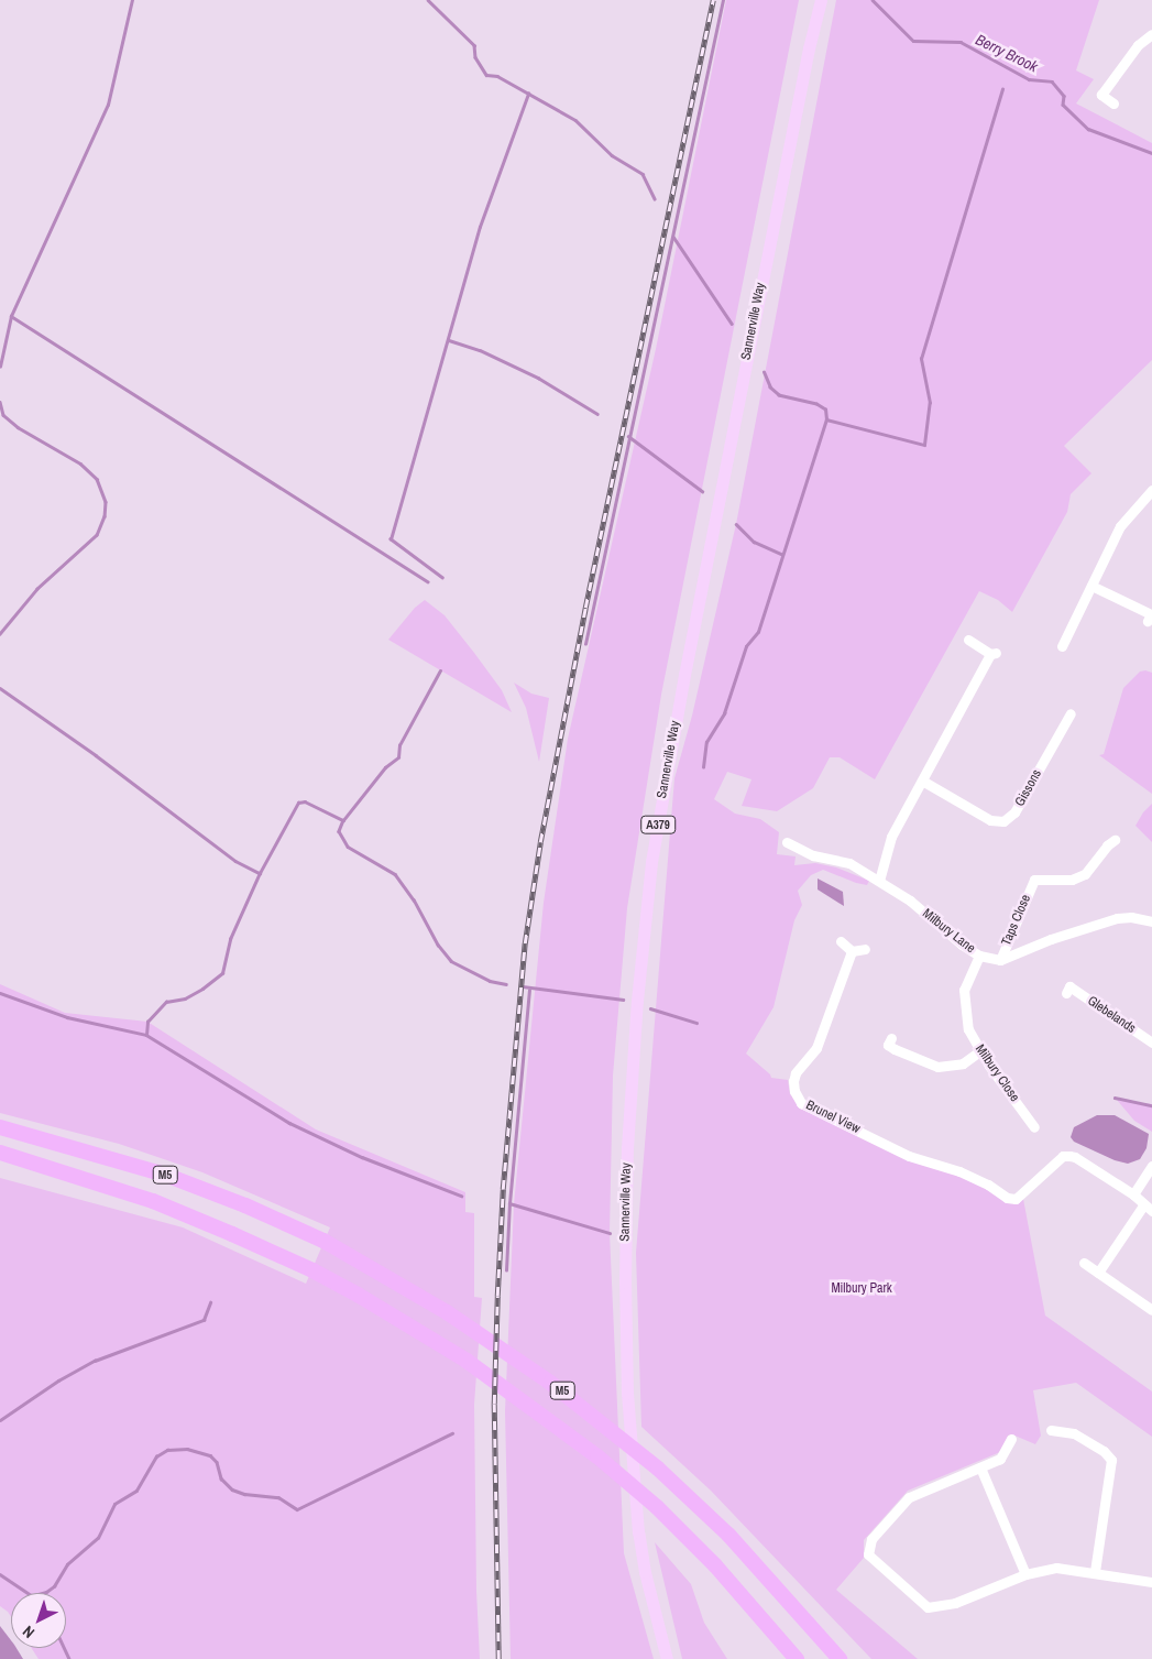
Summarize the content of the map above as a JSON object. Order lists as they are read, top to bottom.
{
  "streets": {
    "highway": ["M5"],
    "main road": ["Sannerville Way", "A379"],
    "street": [
      "Gissons",
      "Taps Close",
      "Milbury Lane",
      "Glebelands",
      "Milbury Close",
      "Brunel View"
    ]
  },
  "crossings": [
    ["Taps Close", "Milbury Lane"],
    ["Milbury Lane", "Milbury Close"]
  ],
  "water": ["Berry Brook"],
  "parks": ["Milbury Park"],
  "north": "bottom left"
}
